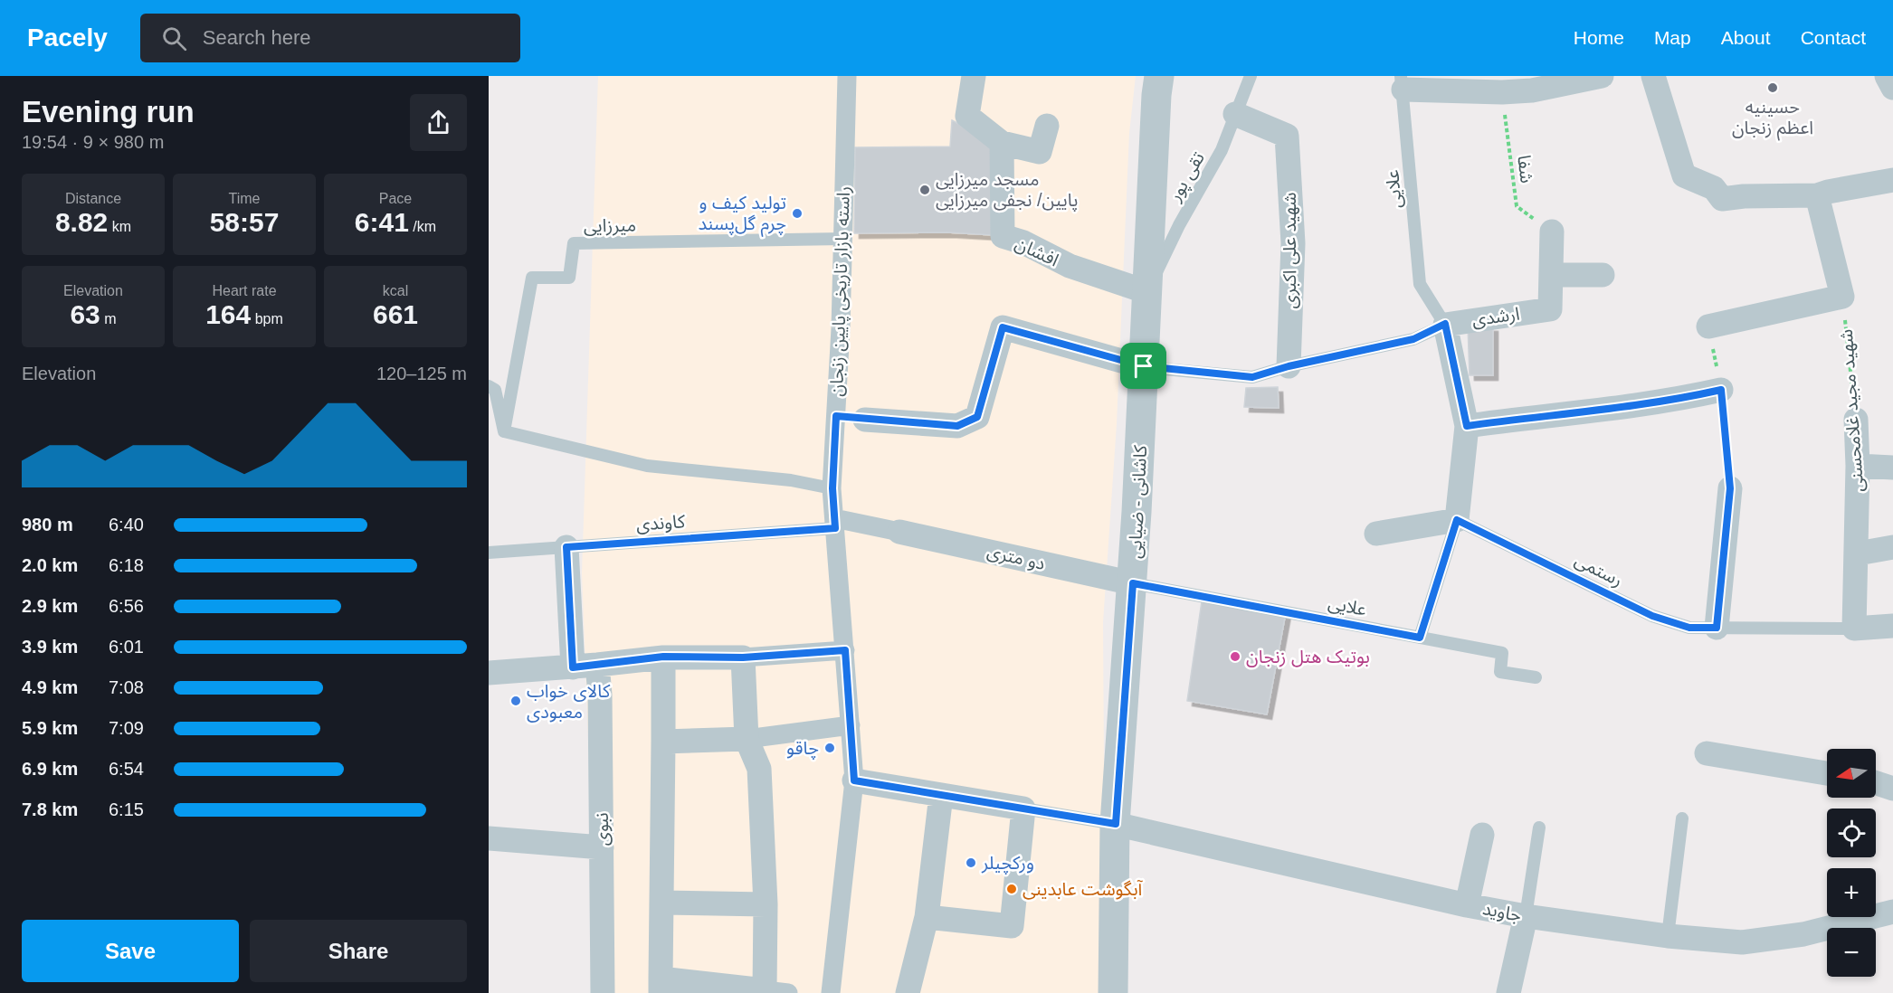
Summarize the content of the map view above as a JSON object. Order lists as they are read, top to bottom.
{
  "streets": {
    "street": [
      "شهید علی اکبری",
      "افشان",
      "راسته بازار تاریخی پایین زنجان",
      "ارشدی",
      "شهید مجید غلامحسنی",
      "کاشانی - ضیایی",
      "دو متری",
      "نبوی",
      "جاوید"
    ],
    "lane": [
      "تقی پور",
      "علایی",
      "میرزایی",
      "کاوندی",
      "رستمی"
    ],
    "path": ["شفا"]
  },
  "crossings": [
    ["شفا", "ارشدی"],
    ["تقی پور", "شهید علی اکبری"],
    ["تقی پور", "افشان"],
    ["تقی پور", "کاشانی - ضیایی"],
    ["علایی", "ارشدی"],
    ["علایی", "کاشانی - ضیایی"],
    ["علایی", "دو متری"],
    ["میرزایی", "راسته بازار تاریخی پایین زنجان"],
    ["شهید علی اکبری", "ارشدی"],
    ["افشان", "کاشانی - ضیایی"],
    ["راسته بازار تاریخی پایین زنجان", "کاوندی"],
    ["ارشدی", "کاشانی - ضیایی"],
    ["شهید مجید غلامحسنی", "رستمی"],
    ["کاشانی - ضیایی", "دو متری"],
    ["کاشانی - ضیایی", "جاوید"]
  ],
  "places": [
    "حسینیه اعظم زنجان",
    "مسجد میرزایی پایین/ نجفی میرزایی",
    "تولید کیف و چرم گل‌پسند",
    "بوتیک هتل زنجان",
    "کالای خواب معبودی",
    "چاقو",
    "ورکچیلر",
    "آبگوشت عابدینی"
  ],
  "north": "left",
  "page": {
    "header": "Pacely",
    "search": "Search here",
    "nav": [
      "Home",
      "Map",
      "About",
      "Contact"
    ],
    "heading": ["Evening run", "19:54 · 9 × 980 m"],
    "stats": [
      ["Distance", "8.82 km"],
      ["Time", "58:57"],
      ["Pace", "6:41 /km"],
      ["Elevation", "63 m"],
      ["Heart rate", "164 bpm"],
      ["kcal", "661"]
    ],
    "chart": ["Elevation", "120–125 m"],
    "list": [
      {
        "name": "980 m",
        "note": "6:40"
      },
      {
        "name": "2.0 km",
        "note": "6:18"
      },
      {
        "name": "2.9 km",
        "note": "6:56"
      },
      {
        "name": "3.9 km",
        "note": "6:01"
      },
      {
        "name": "4.9 km",
        "note": "7:08"
      },
      {
        "name": "5.9 km",
        "note": "7:09"
      },
      {
        "name": "6.9 km",
        "note": "6:54"
      },
      {
        "name": "7.8 km",
        "note": "6:15"
      }
    ],
    "map_buttons": ["+", "−"],
    "buttons": ["Save", "Share"]
  }
}
